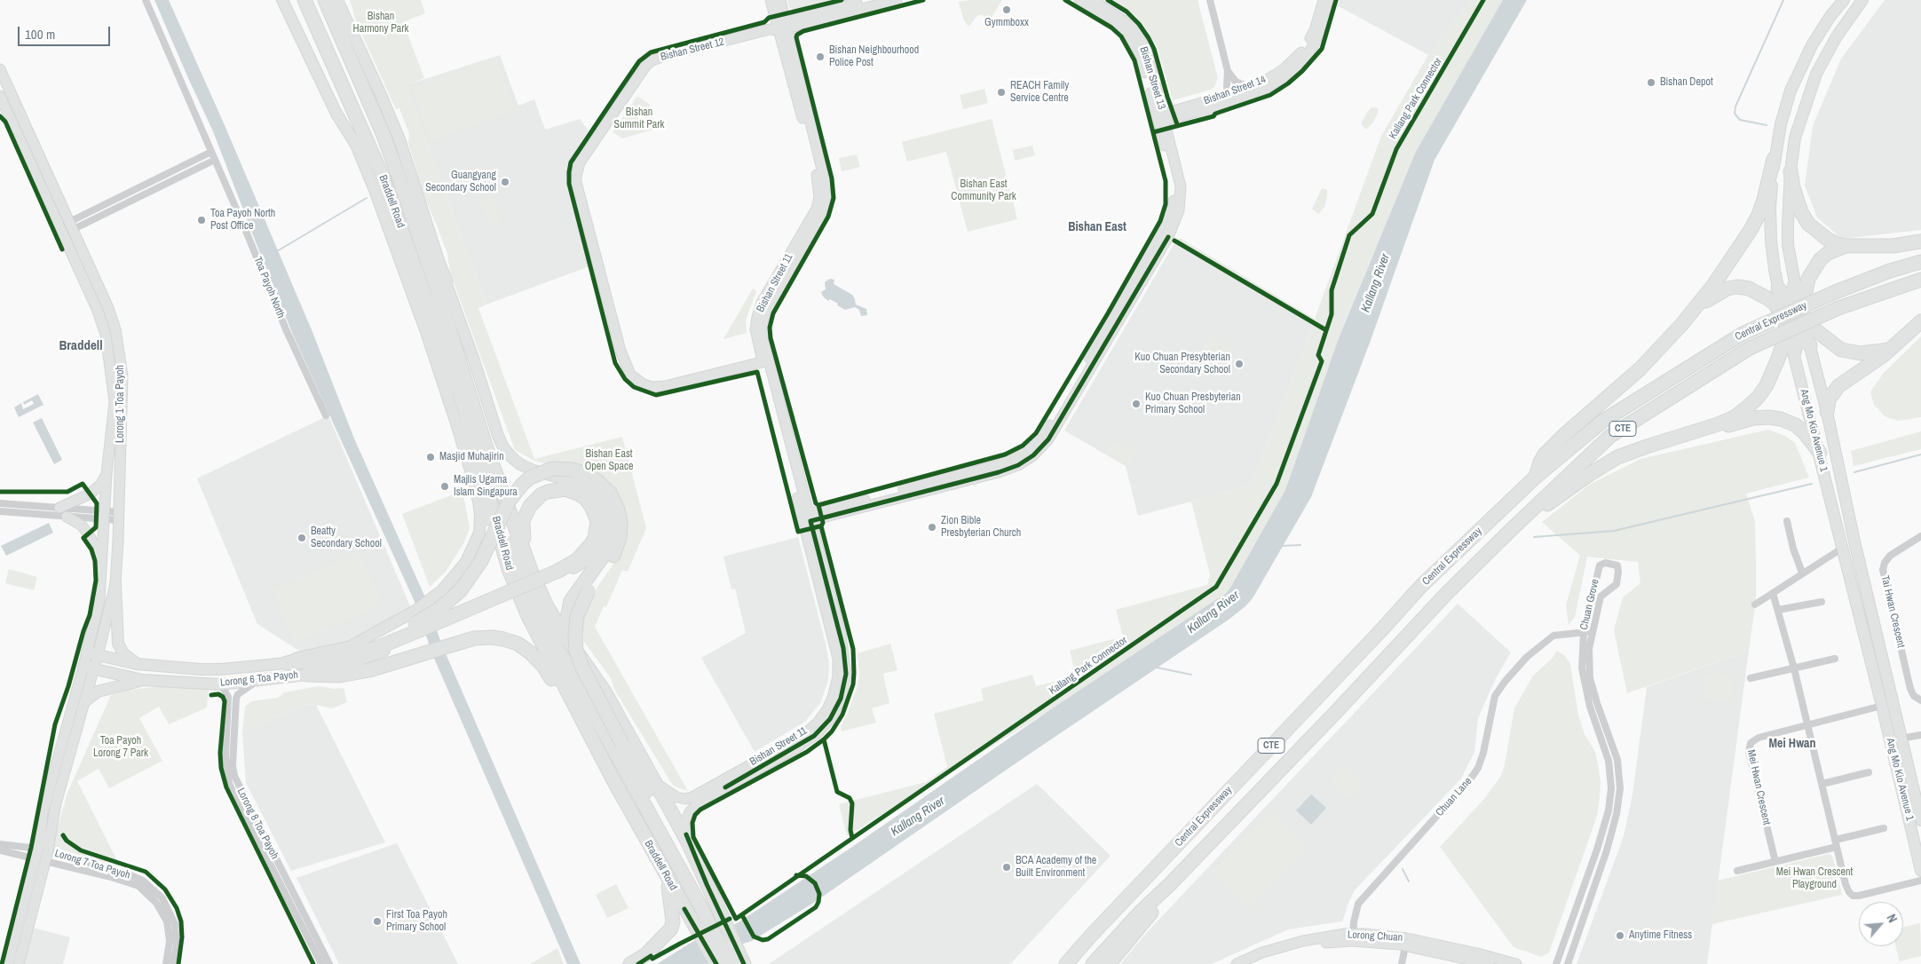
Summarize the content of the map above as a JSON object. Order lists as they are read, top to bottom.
{
  "streets": {
    "highway": ["Braddell Road", "Central Expressway", "CTE"],
    "main road": ["Ang Mo Kio Avenue 1", "Lorong 6 Toa Payoh"],
    "street": [
      "Bishan Street 12",
      "Bishan Street 13",
      "Bishan Street 14",
      "Bishan Street 11",
      "Toa Payoh North",
      "Lorong 1 Toa Payoh",
      "Chuan Grove",
      "Tai Hwan Crescent",
      "Mei Hwan Crescent",
      "Chuan Lane",
      "Lorong 8 Toa Payoh",
      "Lorong 7 Toa Payoh",
      "Lorong Chuan"
    ],
    "cycle path": ["Kallang Park Connector"]
  },
  "crossings": [
    ["Bishan Street 12", "Bishan Street 11"],
    ["Bishan Street 13", "Bishan Street 14"],
    ["Bishan Street 13", "Bishan Street 11"],
    ["Braddell Road", "Bishan Street 11"],
    ["Braddell Road", "Lorong 6 Toa Payoh"],
    ["Lorong 1 Toa Payoh", "Lorong 6 Toa Payoh"],
    ["Ang Mo Kio Avenue 1", "Mei Hwan Crescent"],
    ["Chuan Grove", "Chuan Lane"],
    ["Lorong 6 Toa Payoh", "Lorong 8 Toa Payoh"],
    ["Chuan Lane", "Lorong Chuan"]
  ],
  "districts": ["Bishan East", "Braddell", "Mei Hwan"],
  "water": ["Kallang River"],
  "parks": [
    "Bishan Harmony Park",
    "Bishan Summit Park",
    "Bishan East Community Park",
    "Bishan East Open Space",
    "Toa Payoh Lorong 7 Park",
    "Mei Hwan Crescent Playground"
  ],
  "places": [
    "Gymmboxx",
    "Bishan Neighbourhood Police Post",
    "Bishan Depot",
    "REACH Family Service Centre",
    "Guangyang Secondary School",
    "Toa Payoh North Post Office",
    "Kuo Chuan Presybterian Secondary School",
    "Kuo Chuan Presbyterian Primary School",
    "Masjid Muhajirin",
    "Majlis Ugama Islam Singapura",
    "Zion Bible Presbyterian Church",
    "Beatty Secondary School",
    "BCA Academy of the Built Environment",
    "First Toa Payoh Primary School",
    "Anytime Fitness"
  ],
  "scale_bar": "100 m",
  "north": "top right"
}
